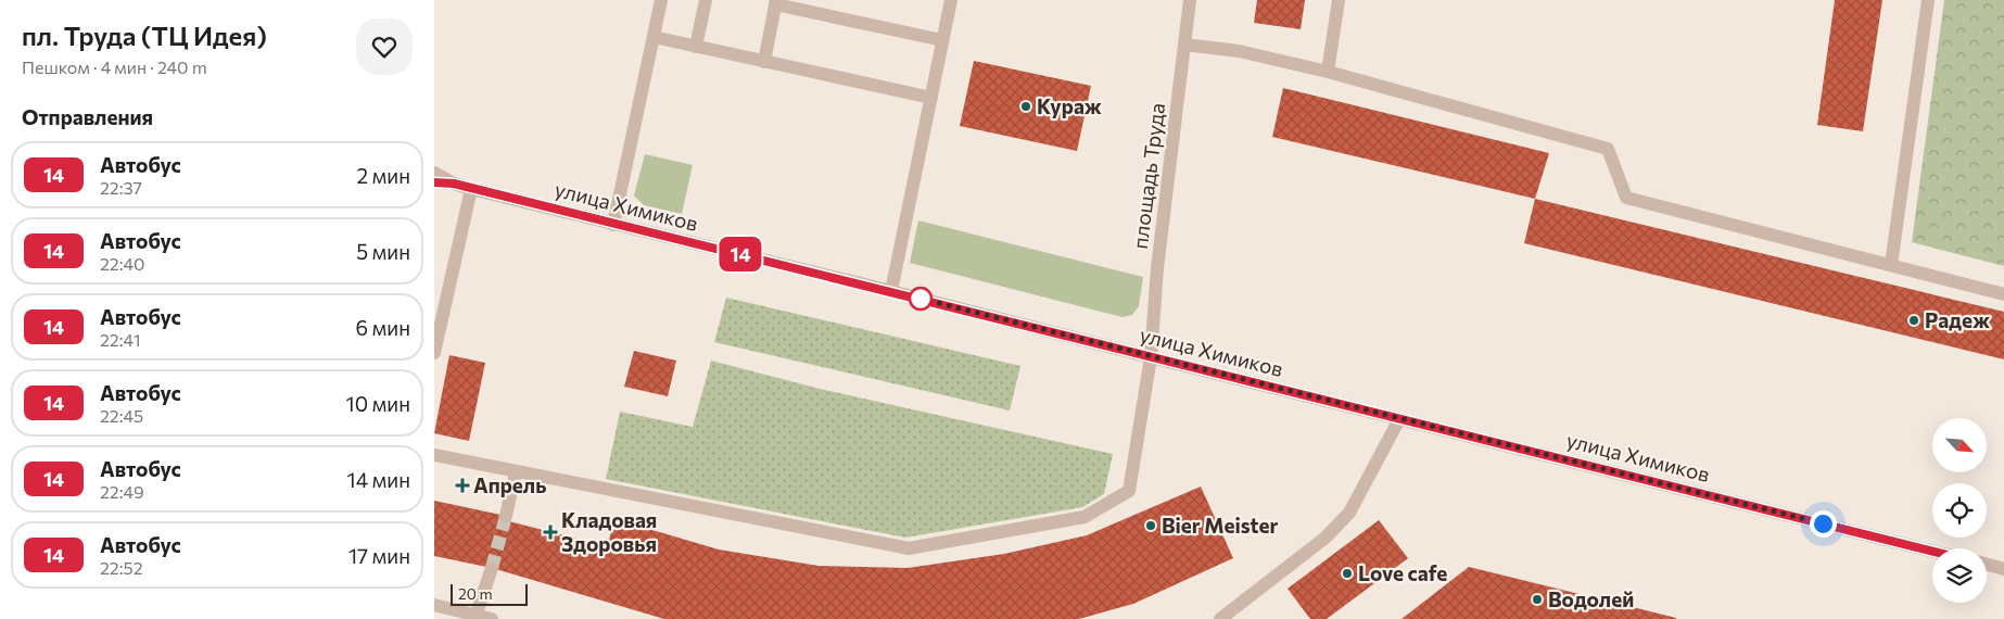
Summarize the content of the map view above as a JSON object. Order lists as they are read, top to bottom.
{
  "streets": {
    "street": ["площадь Труда", "улица Химиков"]
  },
  "crossings": [
    ["площадь Труда", "улица Химиков"]
  ],
  "places": {
    "other": [
      "Кураж",
      "Радеж",
      "Bier Meister",
      "Love cafe",
      "Водолей"
    ],
    "health": ["Апрель", "Кладовая Здоровья"]
  },
  "lines": ["bus line 14"],
  "scale_bar": "20 m",
  "north": "bottom right",
  "page": {
    "heading": [
      ["пл. Труда (ТЦ Идея)", "Пешком · 4 мин · 240 m"],
      "Отправления"
    ],
    "on_map": "14",
    "list": [
      {
        "mark": "14",
        "name": "Автобус",
        "note": "22:37",
        "value": "2 мин"
      },
      {
        "mark": "14",
        "name": "Автобус",
        "note": "22:40",
        "value": "5 мин"
      },
      {
        "mark": "14",
        "name": "Автобус",
        "note": "22:41",
        "value": "6 мин"
      },
      {
        "mark": "14",
        "name": "Автобус",
        "note": "22:45",
        "value": "10 мин"
      },
      {
        "mark": "14",
        "name": "Автобус",
        "note": "22:49",
        "value": "14 мин"
      },
      {
        "mark": "14",
        "name": "Автобус",
        "note": "22:52",
        "value": "17 мин"
      }
    ],
    "scale": "20 m"
  }
}
